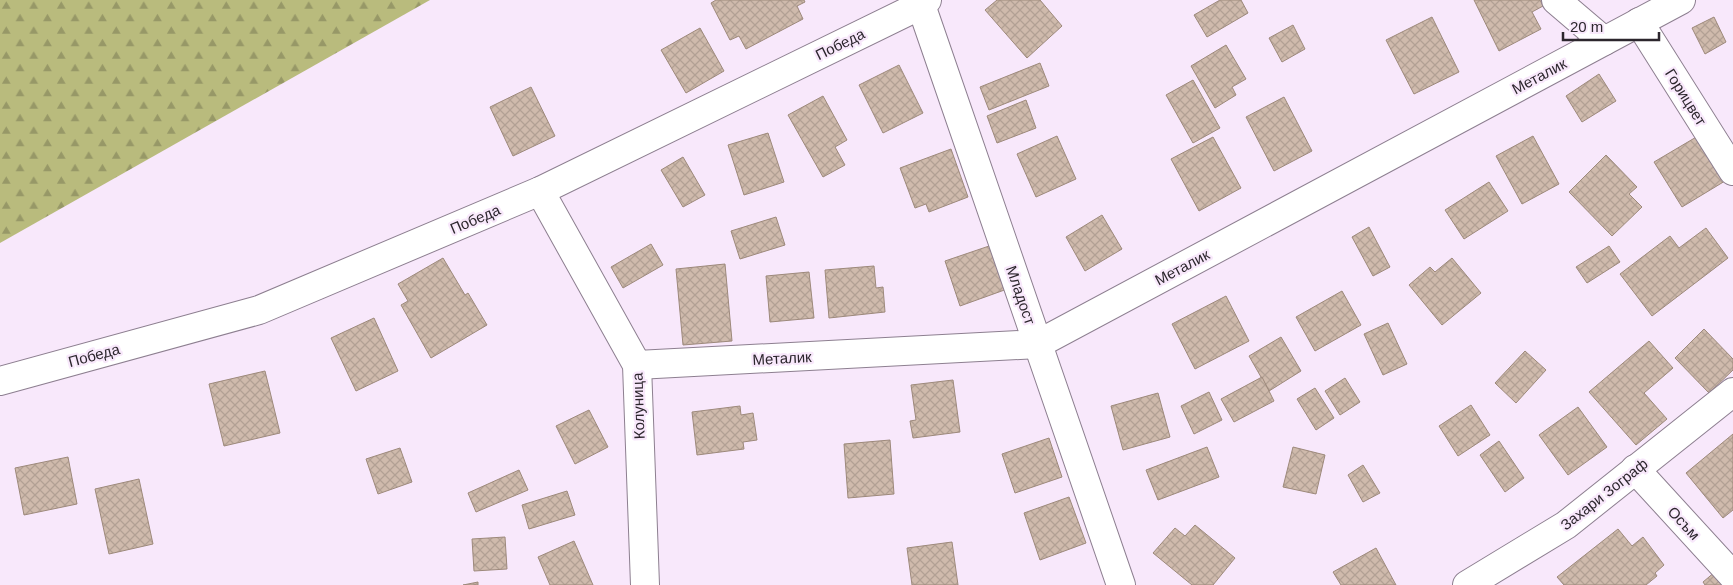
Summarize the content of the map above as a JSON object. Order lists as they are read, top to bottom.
{
  "streets": {
    "street": [
      "Победа",
      "Металик",
      "Горицвет",
      "Младост",
      "Колуница",
      "Захари Зограф",
      "Осъм"
    ]
  },
  "crossings": [
    ["Победа", "Младост"],
    ["Победа", "Колуница"],
    ["Металик", "Горицвет"],
    ["Металик", "Младост"],
    ["Металик", "Колуница"],
    ["Захари Зограф", "Осъм"]
  ],
  "scale_bar": "20 m"
}
